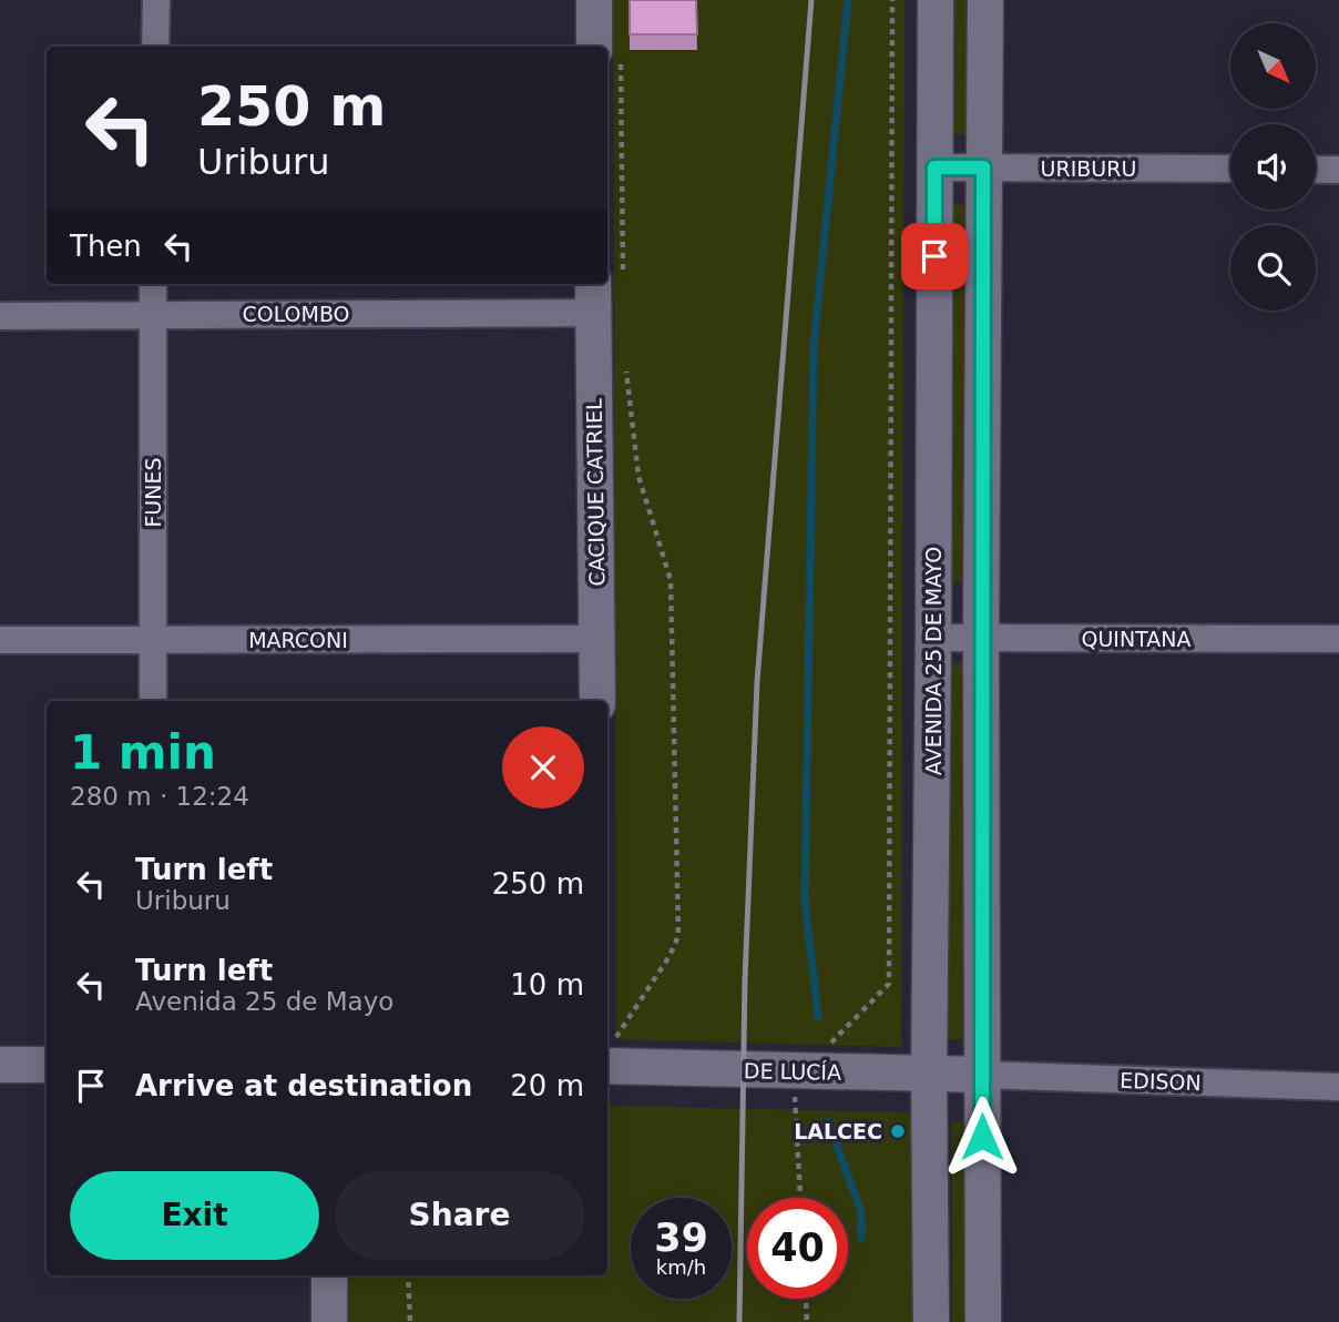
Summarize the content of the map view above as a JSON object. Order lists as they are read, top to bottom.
{
  "streets": {
    "street": [
      "URIBURU",
      "COLOMBO",
      "FUNES",
      "CACIQUE CATRIEL",
      "QUINTANA",
      "MARCONI",
      "AVENIDA 25 DE MAYO",
      "DE LUCÍA",
      "EDISON"
    ]
  },
  "crossings": [
    ["URIBURU", "AVENIDA 25 DE MAYO"],
    ["COLOMBO", "FUNES"],
    ["COLOMBO", "CACIQUE CATRIEL"],
    ["FUNES", "MARCONI"],
    ["CACIQUE CATRIEL", "MARCONI"],
    ["QUINTANA", "AVENIDA 25 DE MAYO"],
    ["AVENIDA 25 DE MAYO", "DE LUCÍA"],
    ["DE LUCÍA", "EDISON"]
  ],
  "places": ["LALCEC"],
  "north": "bottom right",
  "page": {
    "turn": ["250 m", "Uriburu"],
    "then": "Then",
    "heading": ["1 min", "280 m · 12:24"],
    "list": [
      {
        "name": "Turn left",
        "note": "Uriburu",
        "value": "250 m"
      },
      {
        "name": "Turn left",
        "note": "Avenida 25 de Mayo",
        "value": "10 m"
      },
      {
        "name": "Arrive at destination",
        "value": "20 m"
      }
    ],
    "buttons": ["Exit", "Share"],
    "speed": "39 km/h",
    "limit": "40"
  }
}
